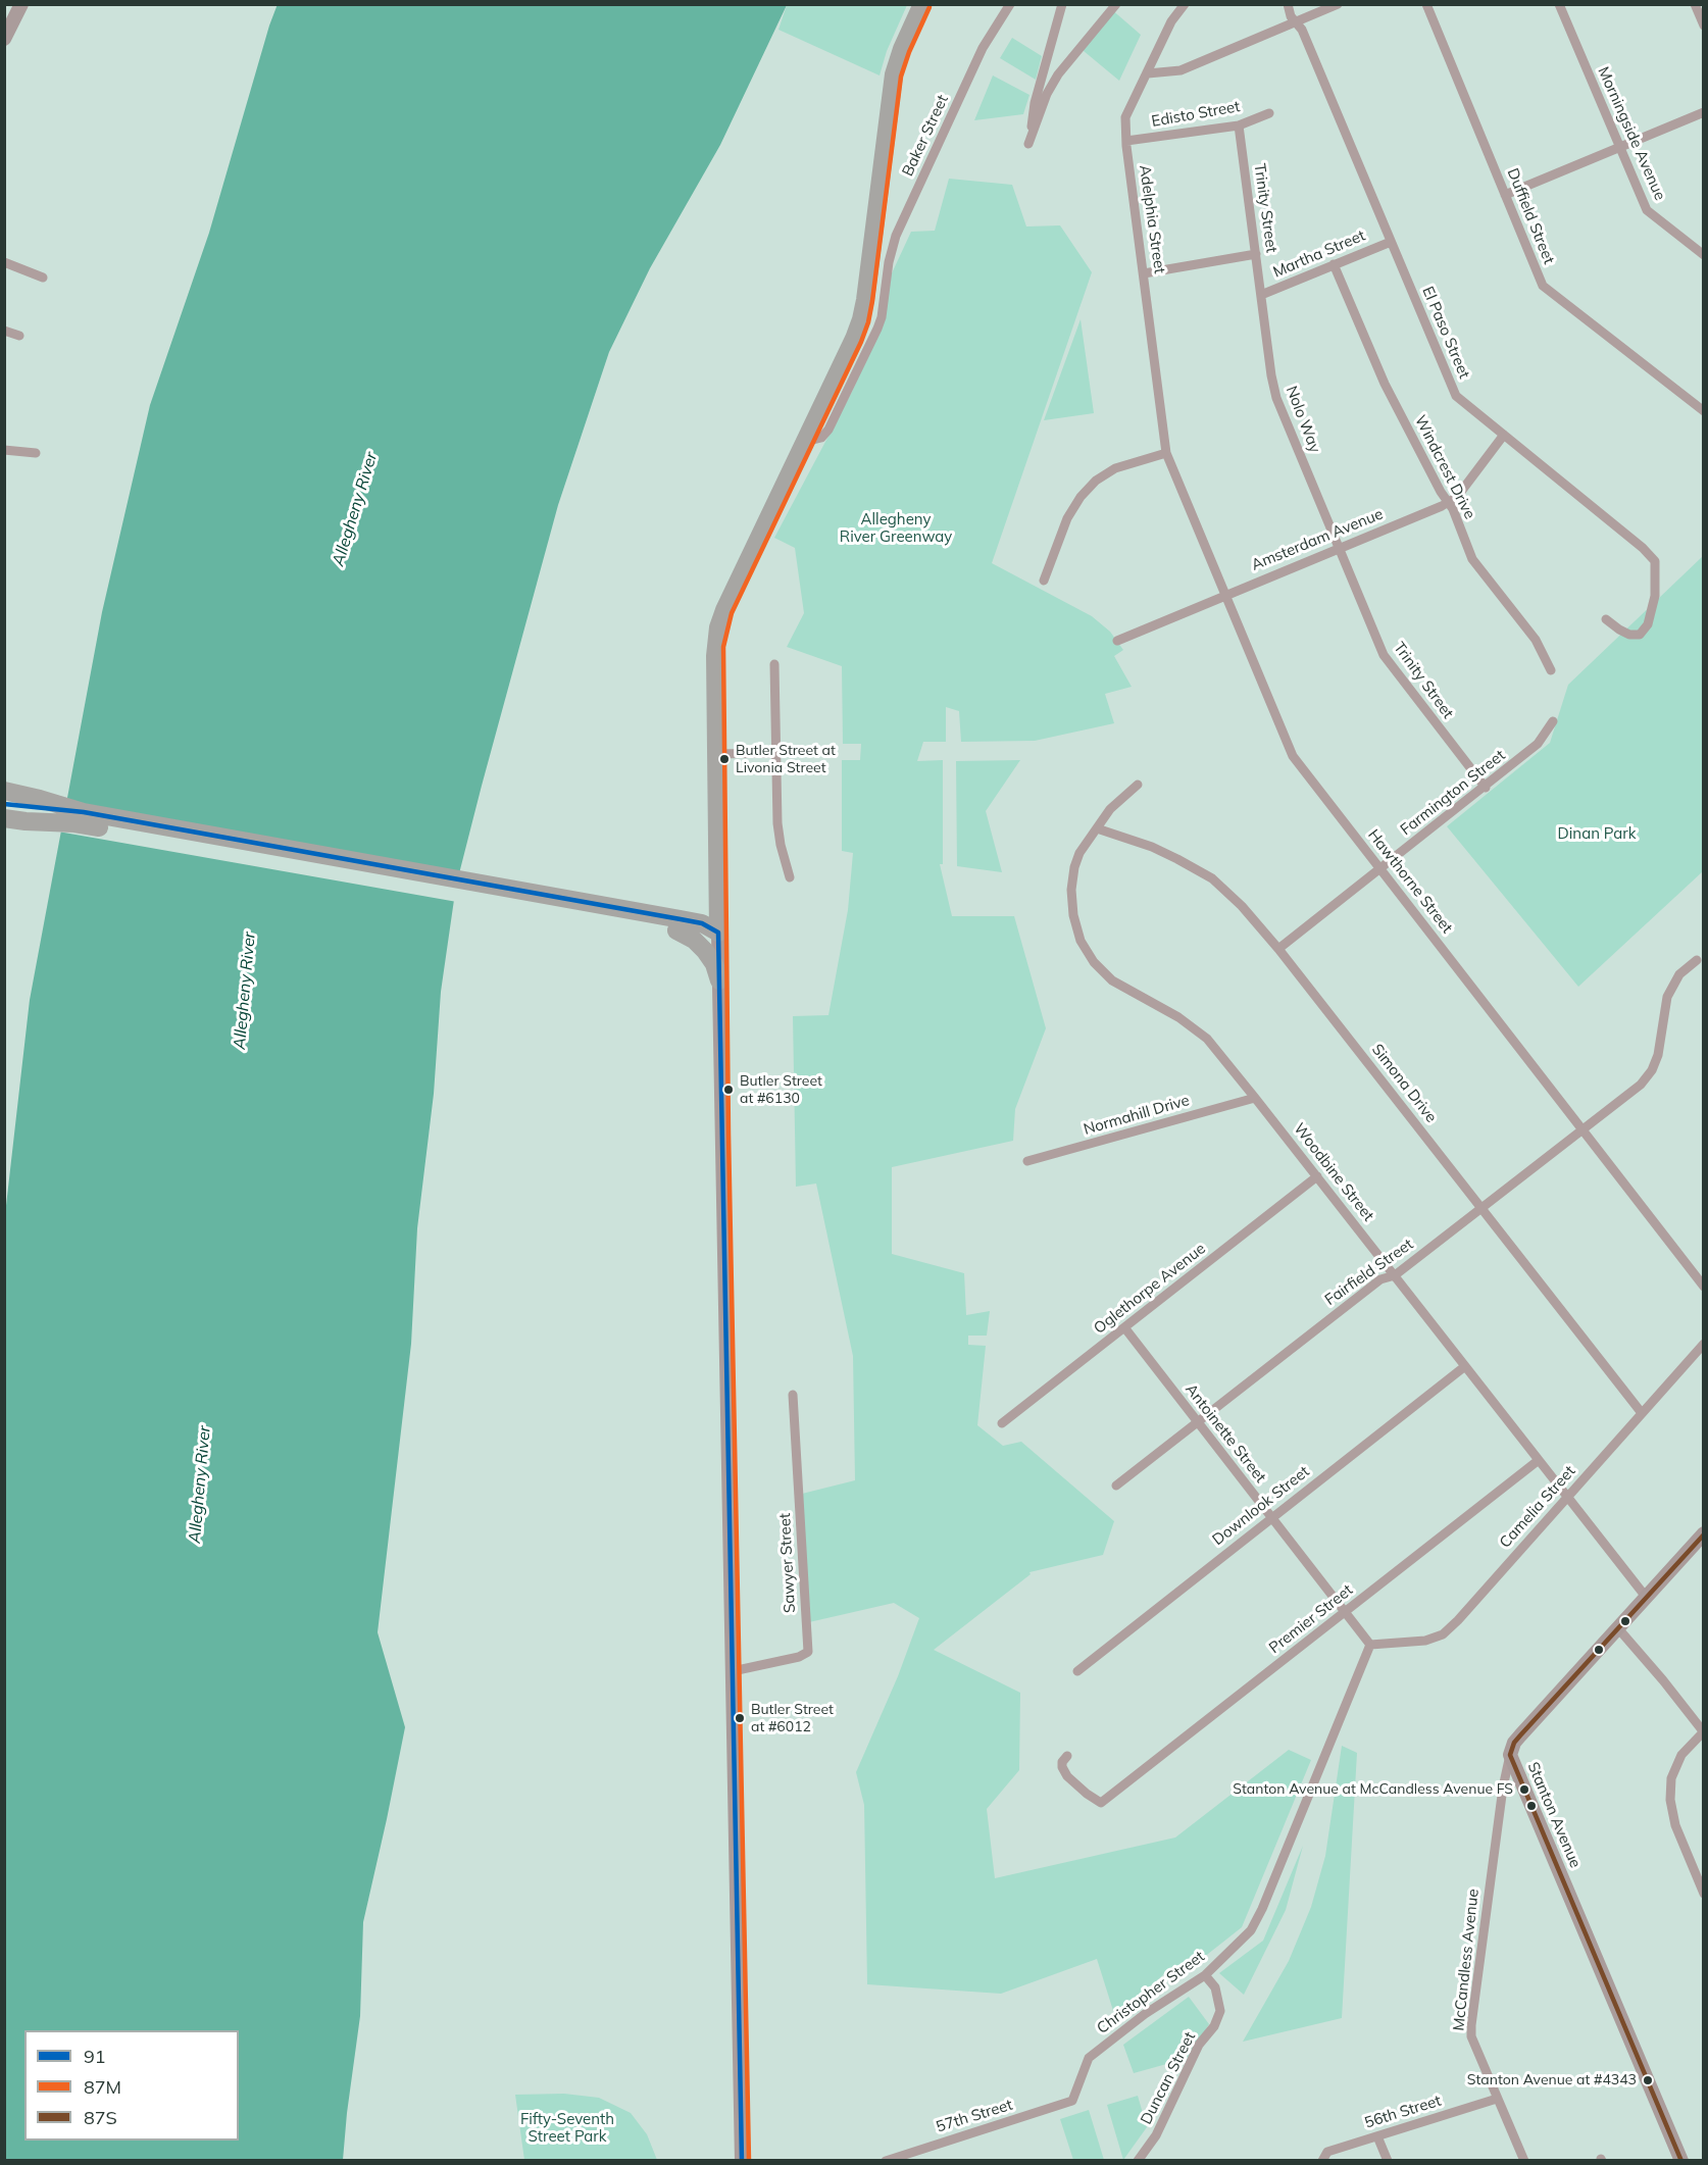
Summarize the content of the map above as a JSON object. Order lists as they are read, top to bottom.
{
  "streets": {
    "main road": ["Stanton Avenue"],
    "street": [
      "Edisto Street",
      "Morningside Avenue",
      "Baker Street",
      "Trinity Street",
      "Duffield Street",
      "Adelphia Street",
      "Martha Street",
      "El Paso Street",
      "Nolo Way",
      "Windcrest Drive",
      "Amsterdam Avenue",
      "Farmington Street",
      "Hawthorne Street",
      "Simona Drive",
      "Normahill Drive",
      "Woodbine Street",
      "Fairfield Street",
      "Oglethorpe Avenue",
      "Antoinette Street",
      "Downlook Street",
      "Camelia Street",
      "Sawyer Street",
      "Premier Street",
      "McCandless Avenue",
      "Christopher Street",
      "Duncan Street",
      "56th Street",
      "57th Street"
    ]
  },
  "crossings": [
    ["Edisto Street", "Trinity Street"],
    ["Edisto Street", "Adelphia Street"],
    ["Trinity Street", "Martha Street"],
    ["Trinity Street", "Nolo Way"],
    ["Trinity Street", "Amsterdam Avenue"],
    ["Trinity Street", "Farmington Street"],
    ["Adelphia Street", "Hawthorne Street"],
    ["Martha Street", "El Paso Street"],
    ["Martha Street", "Nolo Way"],
    ["Martha Street", "Windcrest Drive"],
    ["El Paso Street", "Amsterdam Avenue"],
    ["Nolo Way", "Amsterdam Avenue"],
    ["Windcrest Drive", "Amsterdam Avenue"],
    ["Amsterdam Avenue", "Hawthorne Street"],
    ["Farmington Street", "Hawthorne Street"],
    ["Farmington Street", "Simona Drive"],
    ["Hawthorne Street", "Fairfield Street"],
    ["Simona Drive", "Woodbine Street"],
    ["Simona Drive", "Fairfield Street"],
    ["Simona Drive", "Camelia Street"],
    ["Normahill Drive", "Woodbine Street"],
    ["Woodbine Street", "Fairfield Street"],
    ["Woodbine Street", "Oglethorpe Avenue"],
    ["Woodbine Street", "Downlook Street"],
    ["Woodbine Street", "Camelia Street"],
    ["Woodbine Street", "Premier Street"],
    ["Woodbine Street", "Stanton Avenue"],
    ["Fairfield Street", "Antoinette Street"],
    ["Oglethorpe Avenue", "Antoinette Street"],
    ["Antoinette Street", "Downlook Street"],
    ["Antoinette Street", "Camelia Street"],
    ["Antoinette Street", "Premier Street"],
    ["Antoinette Street", "Christopher Street"],
    ["Camelia Street", "Christopher Street"],
    ["Stanton Avenue", "McCandless Avenue"],
    ["McCandless Avenue", "56th Street"],
    ["Christopher Street", "Duncan Street"],
    ["Christopher Street", "57th Street"]
  ],
  "water": ["Allegheny River"],
  "parks": ["Allegheny River Greenway", "Dinan Park", "Fifty-Seventh Street Park"],
  "places": [
    "Butler Street at Livonia Street",
    "Butler Street at #6130",
    "Butler Street at #6012",
    "Stanton Avenue at McCandless Avenue FS",
    "Stanton Avenue at #4343"
  ],
  "lines": ["transit line 87M", "transit line 91", "transit line 87S"],
  "legend": ["91", "87M", "87S"]
}
